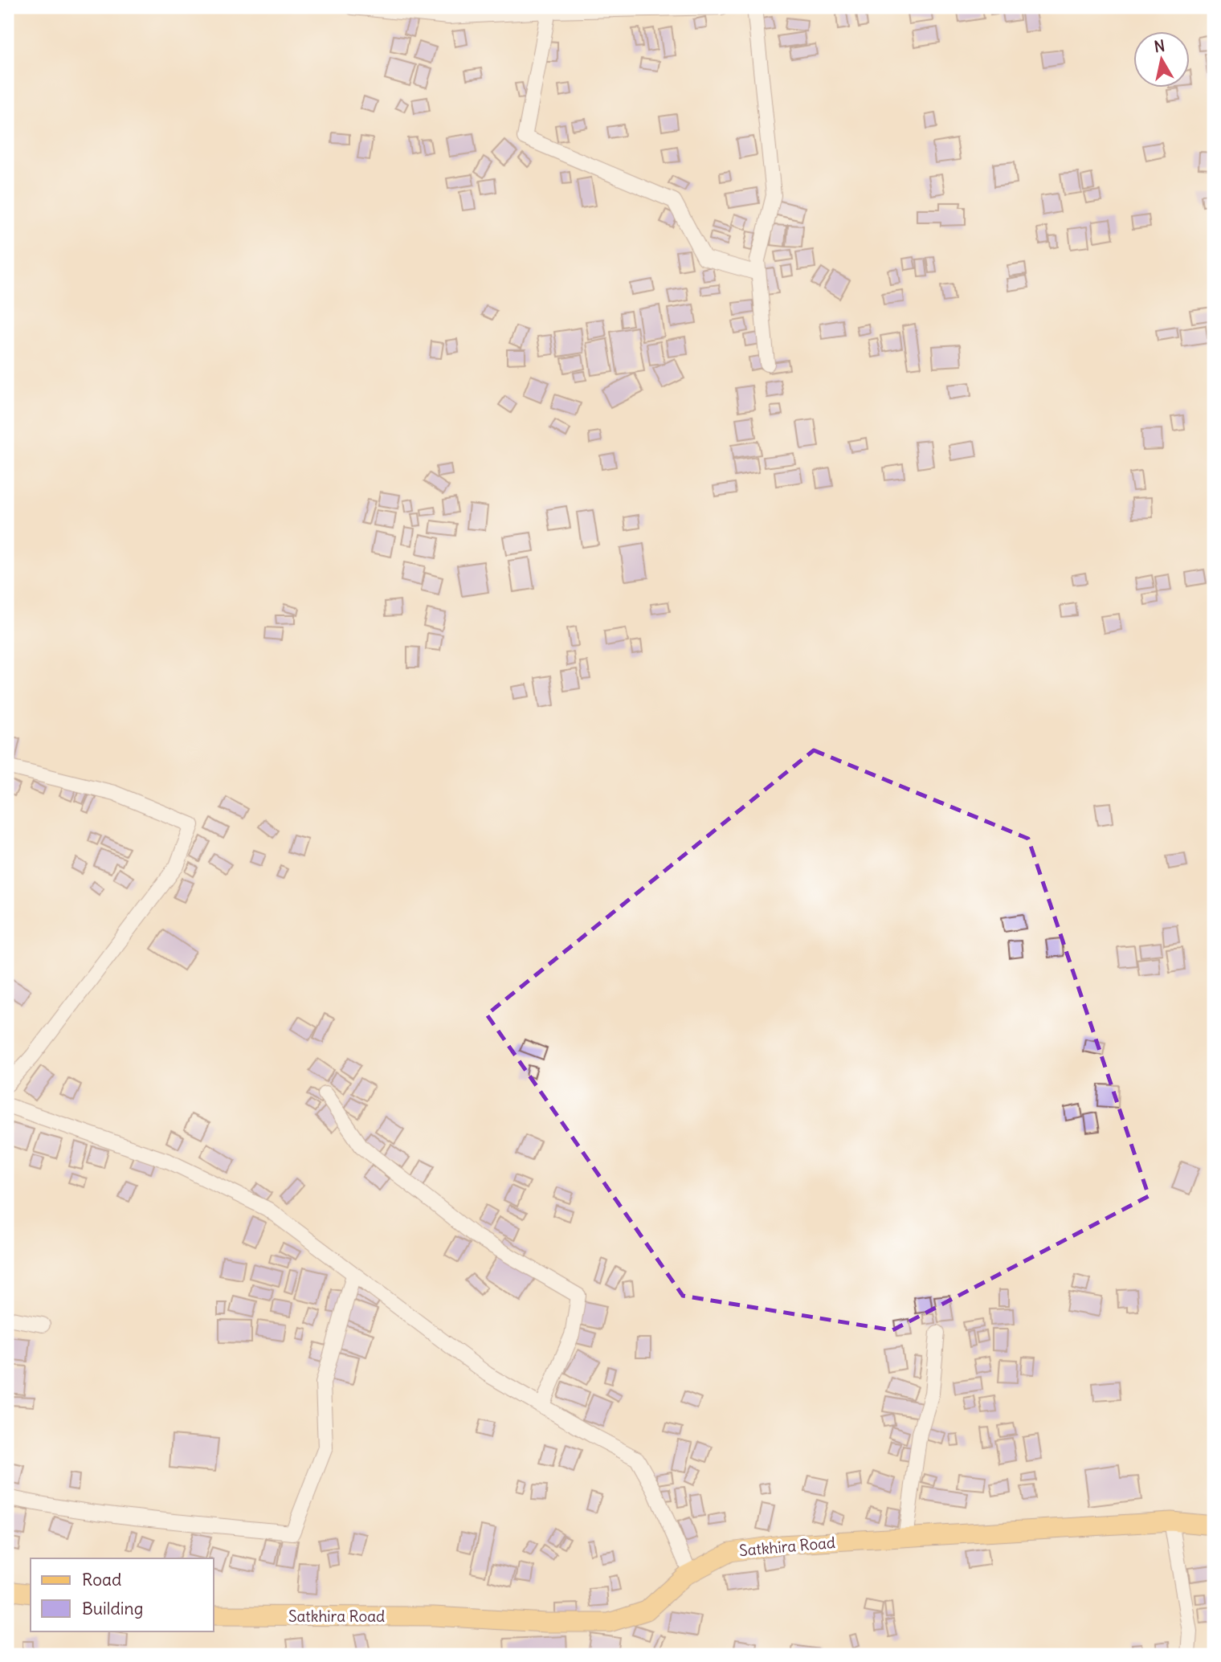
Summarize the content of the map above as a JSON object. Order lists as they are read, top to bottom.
{
  "streets": {
    "main road": ["Satkhira Road"]
  },
  "legend": ["Road", "Building"],
  "north": "top"
}
